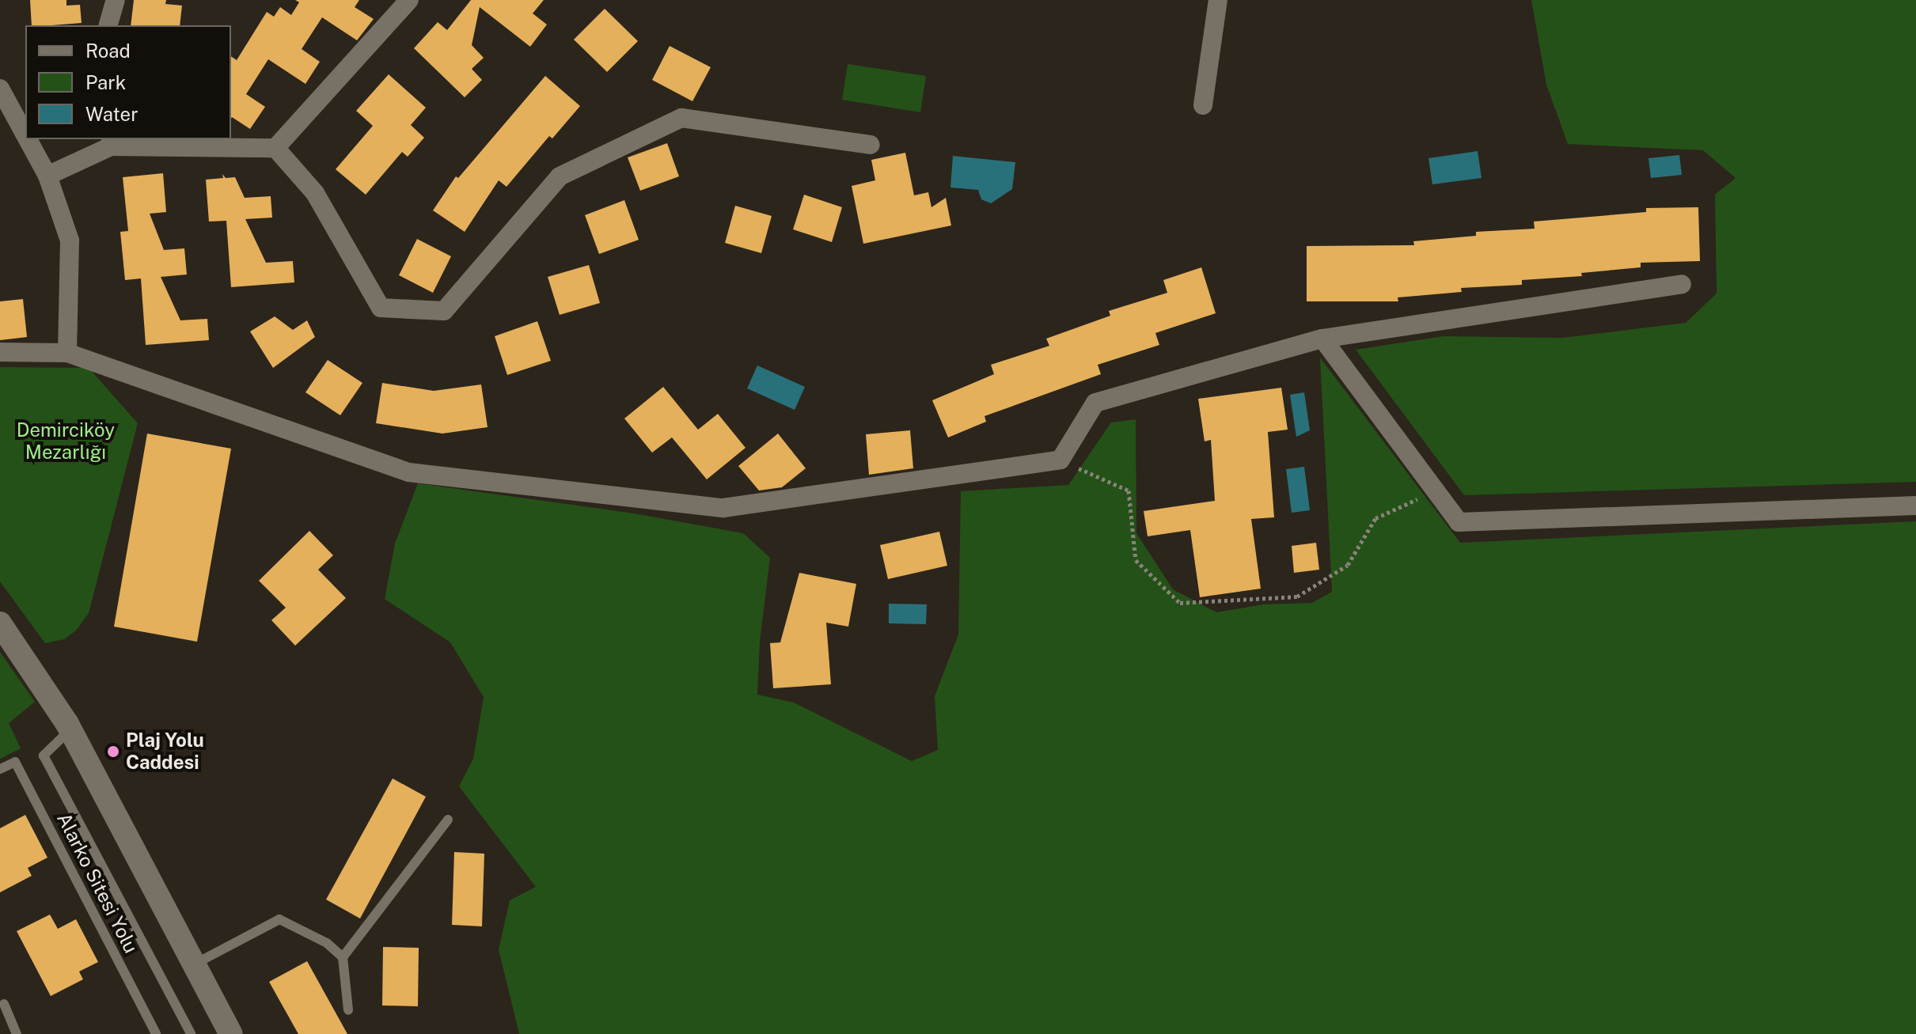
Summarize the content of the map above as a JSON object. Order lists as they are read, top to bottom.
{
  "streets": {
    "lane": ["Alarko Sitesi Yolu"]
  },
  "parks": ["Demirciköy Mezarlığı"],
  "places": ["Plaj Yolu Caddesi"],
  "legend": ["Road", "Park", "Water"]
}
